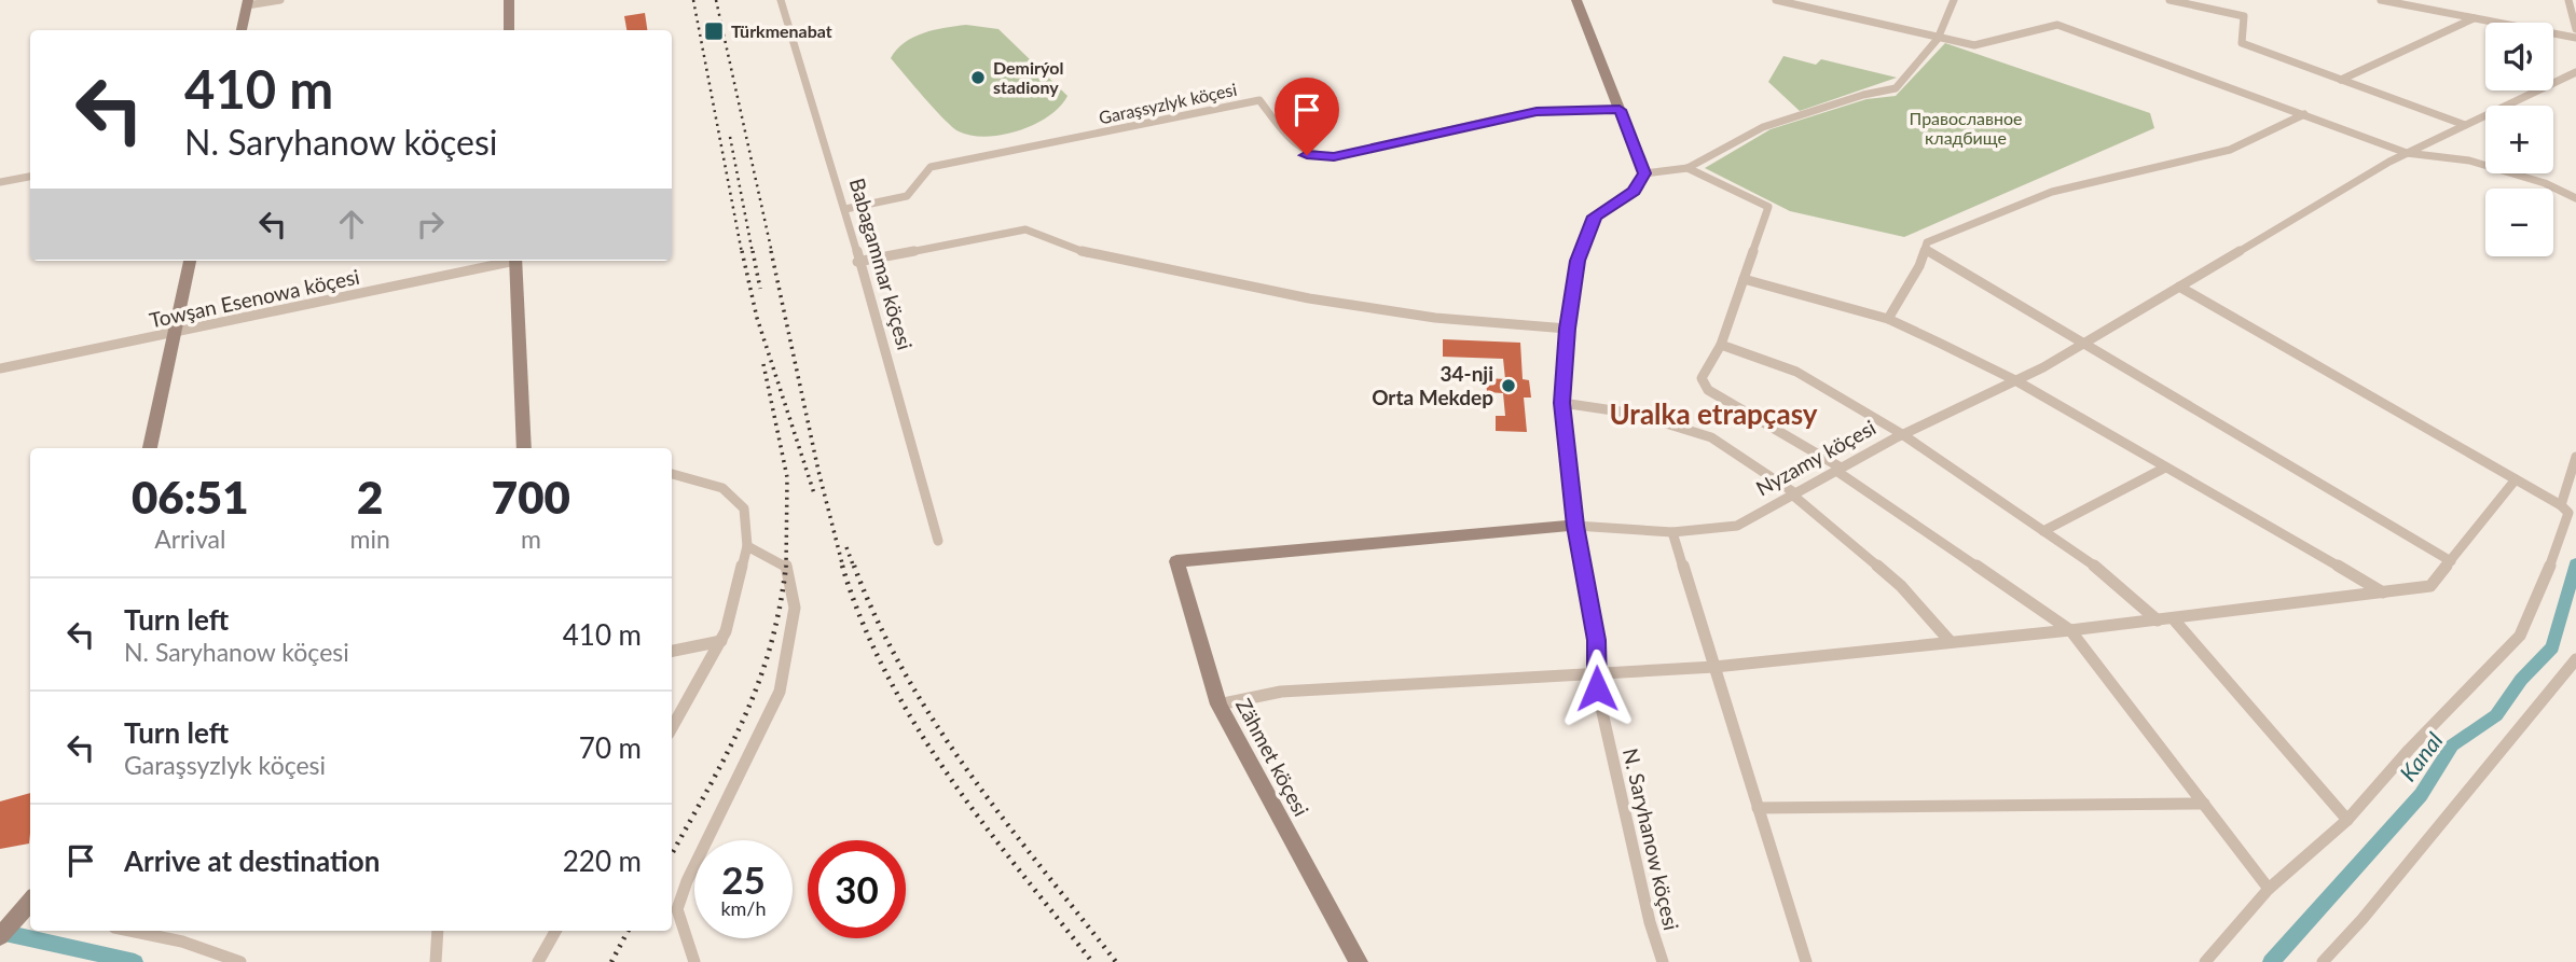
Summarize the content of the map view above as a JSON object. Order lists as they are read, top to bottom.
{
  "streets": {
    "main road": ["Nyzamy köçesi", "Zähmet köçesi", "N. Saryhanow köçesi"],
    "street": ["Garaşsyzlyk köçesi", "Babagammar köçesi", "Towşan Esenowa köçesi"]
  },
  "crossings": [
    ["Garaşsyzlyk köçesi", "Babagammar köçesi"],
    ["Nyzamy köçesi", "Zähmet köçesi"],
    ["Nyzamy köçesi", "N. Saryhanow köçesi"]
  ],
  "districts": ["Uralka etrapçasy"],
  "water": ["Kanal"],
  "parks": ["Православное кладбище"],
  "places": {
    "transit": ["Türkmenabat"],
    "other": ["Demirýol stadiony", "34-nji Orta Mekdep"]
  },
  "page": {
    "map_buttons": ["+", "−"],
    "turn": ["410 m", "N. Saryhanow köçesi"],
    "eta": [
      "06:51",
      "Arrival",
      "2",
      "min",
      "700",
      "m"
    ],
    "list": [
      {
        "name": "Turn left",
        "note": "N. Saryhanow köçesi",
        "value": "410 m"
      },
      {
        "name": "Turn left",
        "note": "Garaşsyzlyk köçesi",
        "value": "70 m"
      },
      {
        "name": "Arrive at destination",
        "value": "220 m"
      }
    ],
    "speed": "25 km/h",
    "limit": "30"
  }
}
